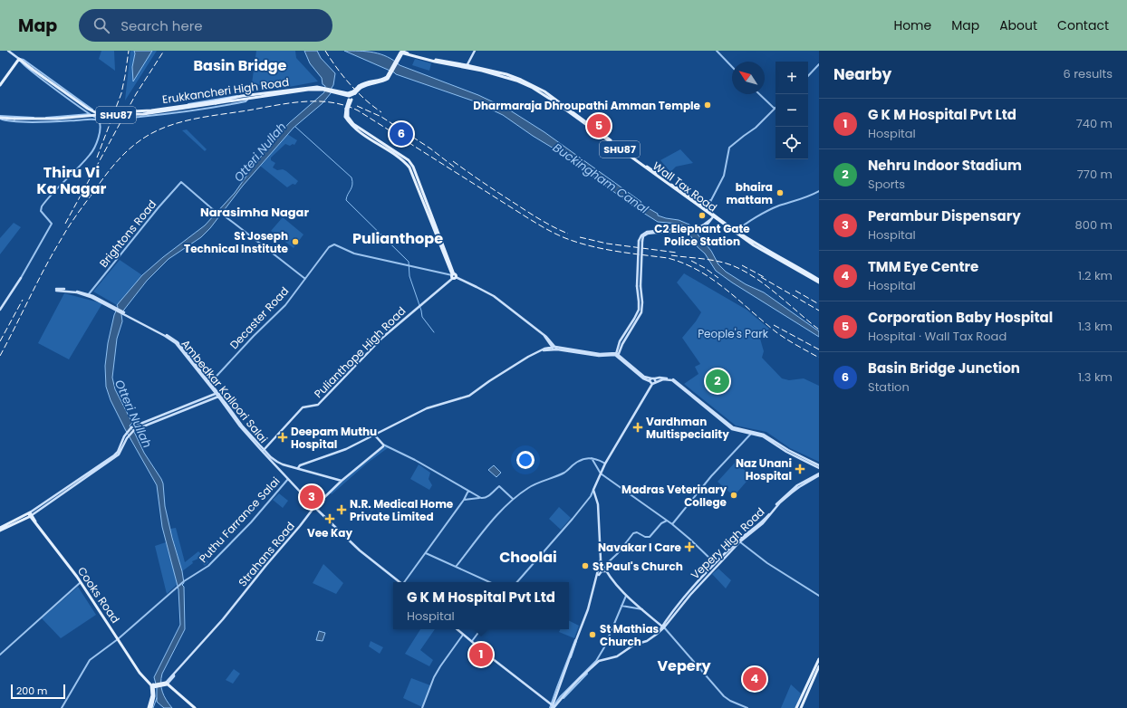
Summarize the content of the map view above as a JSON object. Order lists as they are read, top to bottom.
{
  "streets": {
    "main road": [
      "Erukkancheri High Road",
      "SHU87",
      "Wall Tax Road",
      "Pulianthope High Road",
      "Ambedkar Kalloori Salai",
      "Vepery High Road",
      "Strahans Road",
      "Cooks Road"
    ],
    "street": ["Brightons Road", "Decaster Road", "Puthu Farrance Salai"]
  },
  "crossings": [
    ["Erukkancheri High Road", "SHU87"],
    ["Brightons Road", "Decaster Road"],
    ["Brightons Road", "Ambedkar Kalloori Salai"],
    ["Decaster Road", "Pulianthope High Road"],
    ["Decaster Road", "Ambedkar Kalloori Salai"],
    ["Pulianthope High Road", "Ambedkar Kalloori Salai"],
    ["Puthu Farrance Salai", "Cooks Road"]
  ],
  "districts": [
    "Basin Bridge",
    "Thiru Vi Ka Nagar",
    "Narasimha Nagar",
    "Pulianthope",
    "Choolai",
    "Vepery"
  ],
  "water": ["Otteri Nullah", "Buckingham Canal"],
  "parks": ["People's Park"],
  "places": {
    "other": [
      "Dharmaraja Dhroupathi Amman Temple",
      "bhaira mattam",
      "C2 Elephant Gate Police Station",
      "St Joseph Technical Institute",
      "Madras Veterinary College",
      "St Paul's Church",
      "St Mathias Church"
    ],
    "health": [
      "Vardhman Multispeciality",
      "Deepam Muthu Hospital",
      "Naz Unani Hospital",
      "N.R. Medical Home Private Limited",
      "Vee Kay",
      "Navakar I Care"
    ]
  },
  "scale_bar": "200 m",
  "north": "top left",
  "page": {
    "header": "Map",
    "search": "Search here",
    "nav": [
      "Home",
      "Map",
      "About",
      "Contact"
    ],
    "heading": ["Nearby", "6 results"],
    "map_buttons": ["+", "−"],
    "list": [
      {
        "mark": "1",
        "name": "G K M Hospital Pvt Ltd",
        "note": "Hospital",
        "value": "740 m"
      },
      {
        "mark": "2",
        "name": "Nehru Indoor Stadium",
        "note": "Sports",
        "value": "770 m"
      },
      {
        "mark": "3",
        "name": "Perambur Dispensary",
        "note": "Hospital",
        "value": "800 m"
      },
      {
        "mark": "4",
        "name": "TMM Eye Centre",
        "note": "Hospital",
        "value": "1.2 km"
      },
      {
        "mark": "5",
        "name": "Corporation Baby Hospital",
        "note": "Hospital · Wall Tax Road",
        "value": "1.3 km"
      },
      {
        "mark": "6",
        "name": "Basin Bridge Junction",
        "note": "Station",
        "value": "1.3 km"
      }
    ],
    "pins": [
      "5",
      "6",
      "2",
      "3",
      "1",
      "4"
    ],
    "popup": ["G K M Hospital Pvt Ltd", "Hospital"],
    "scale": "200 m"
  }
}
